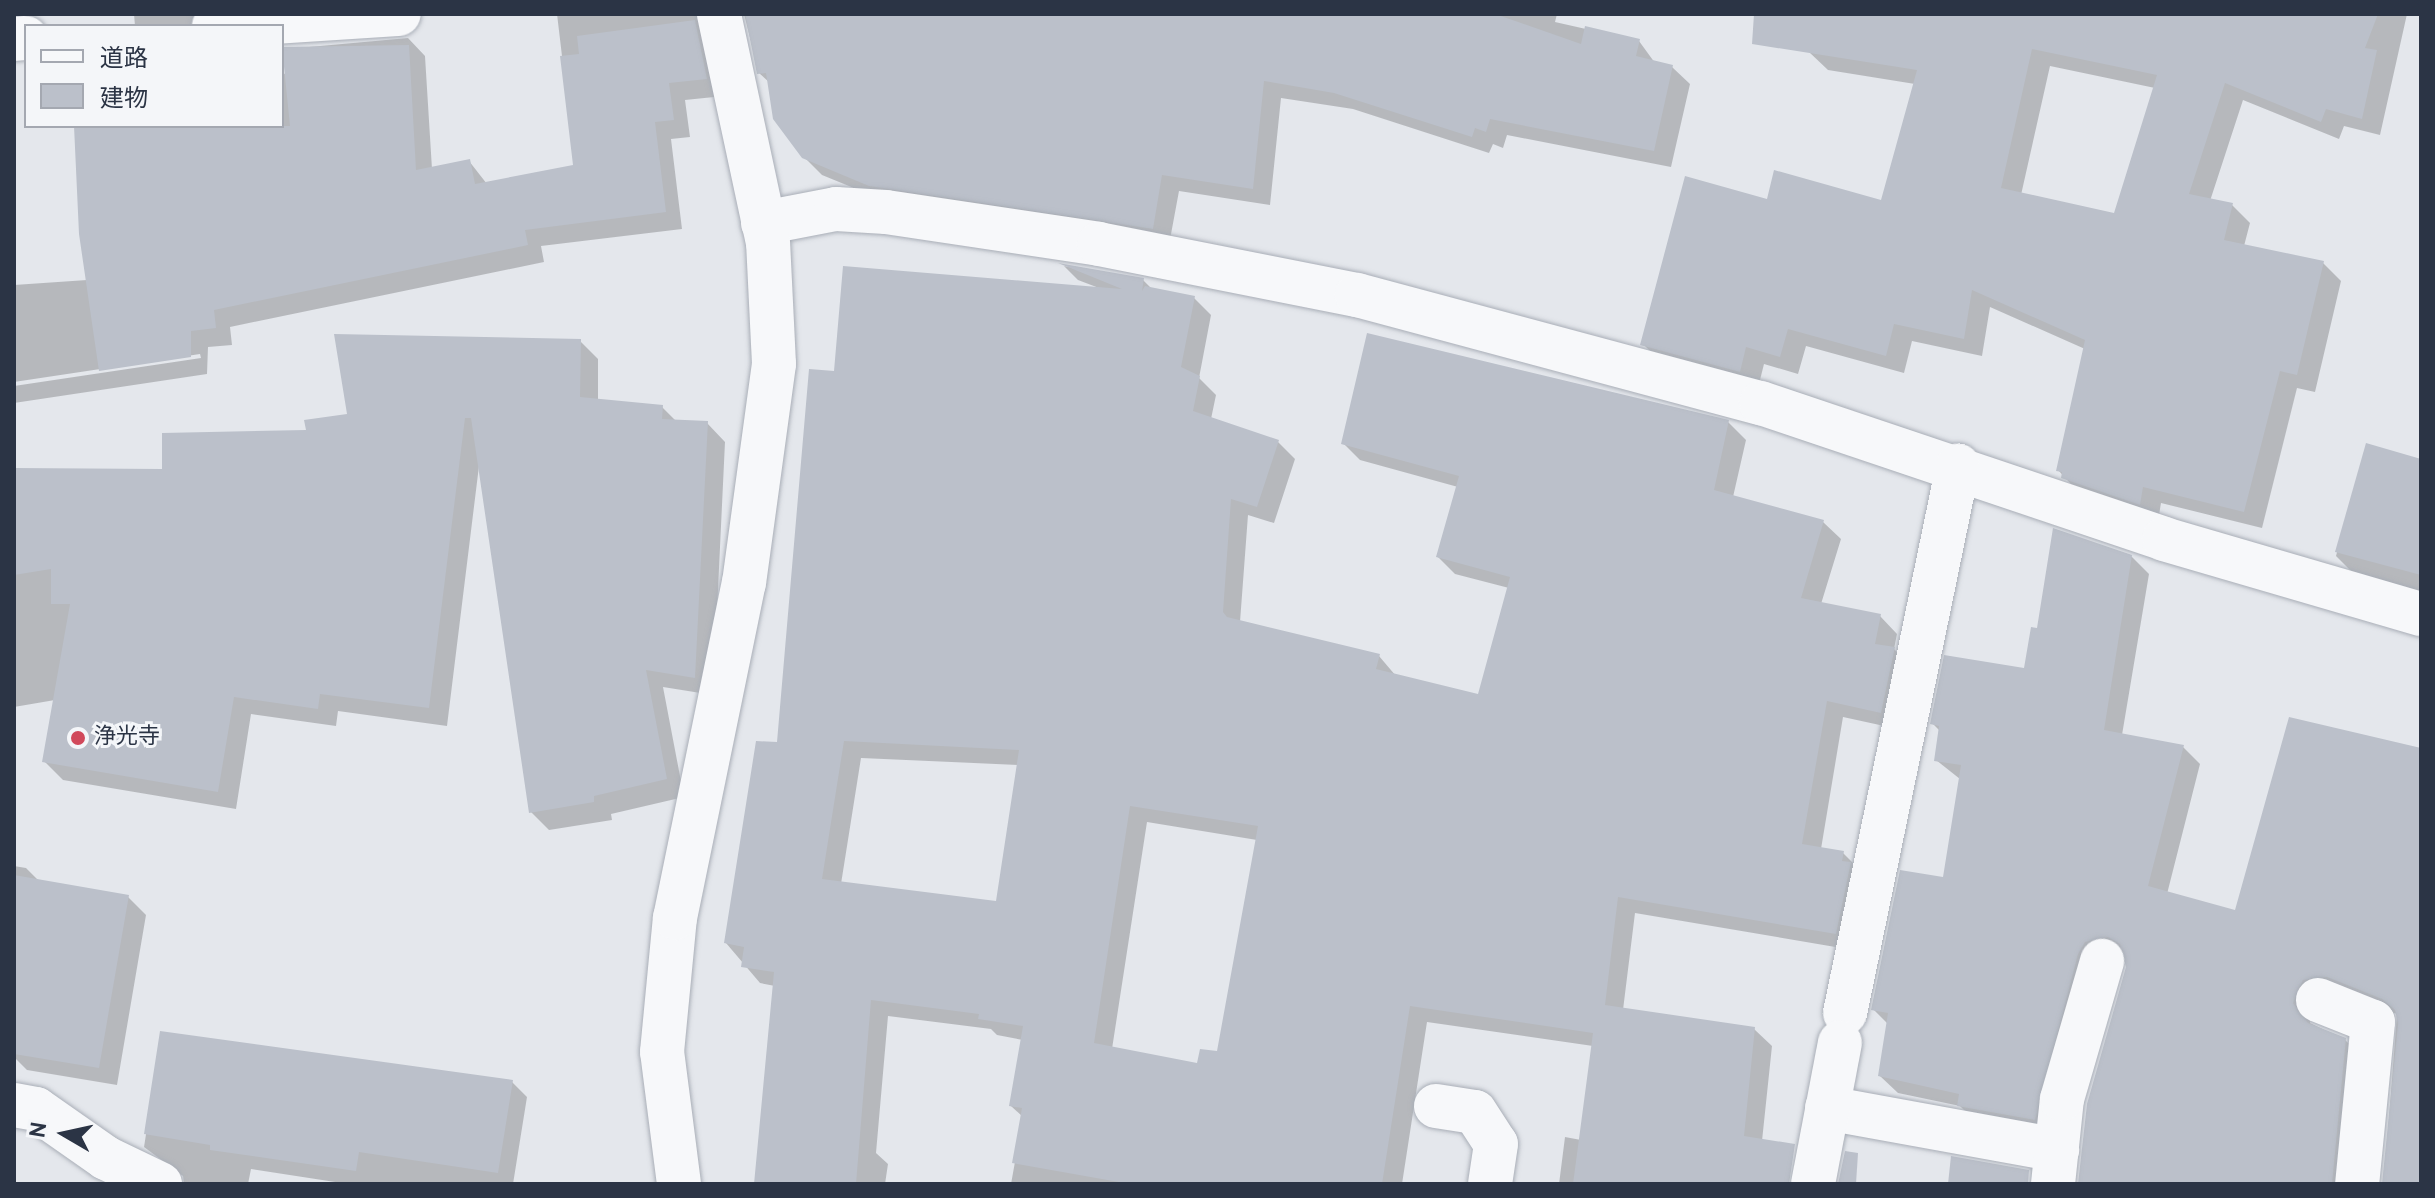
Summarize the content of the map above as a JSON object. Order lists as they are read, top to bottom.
{
  "places": ["浄光寺"],
  "legend": ["道路", "建物"],
  "north": "left"
}
